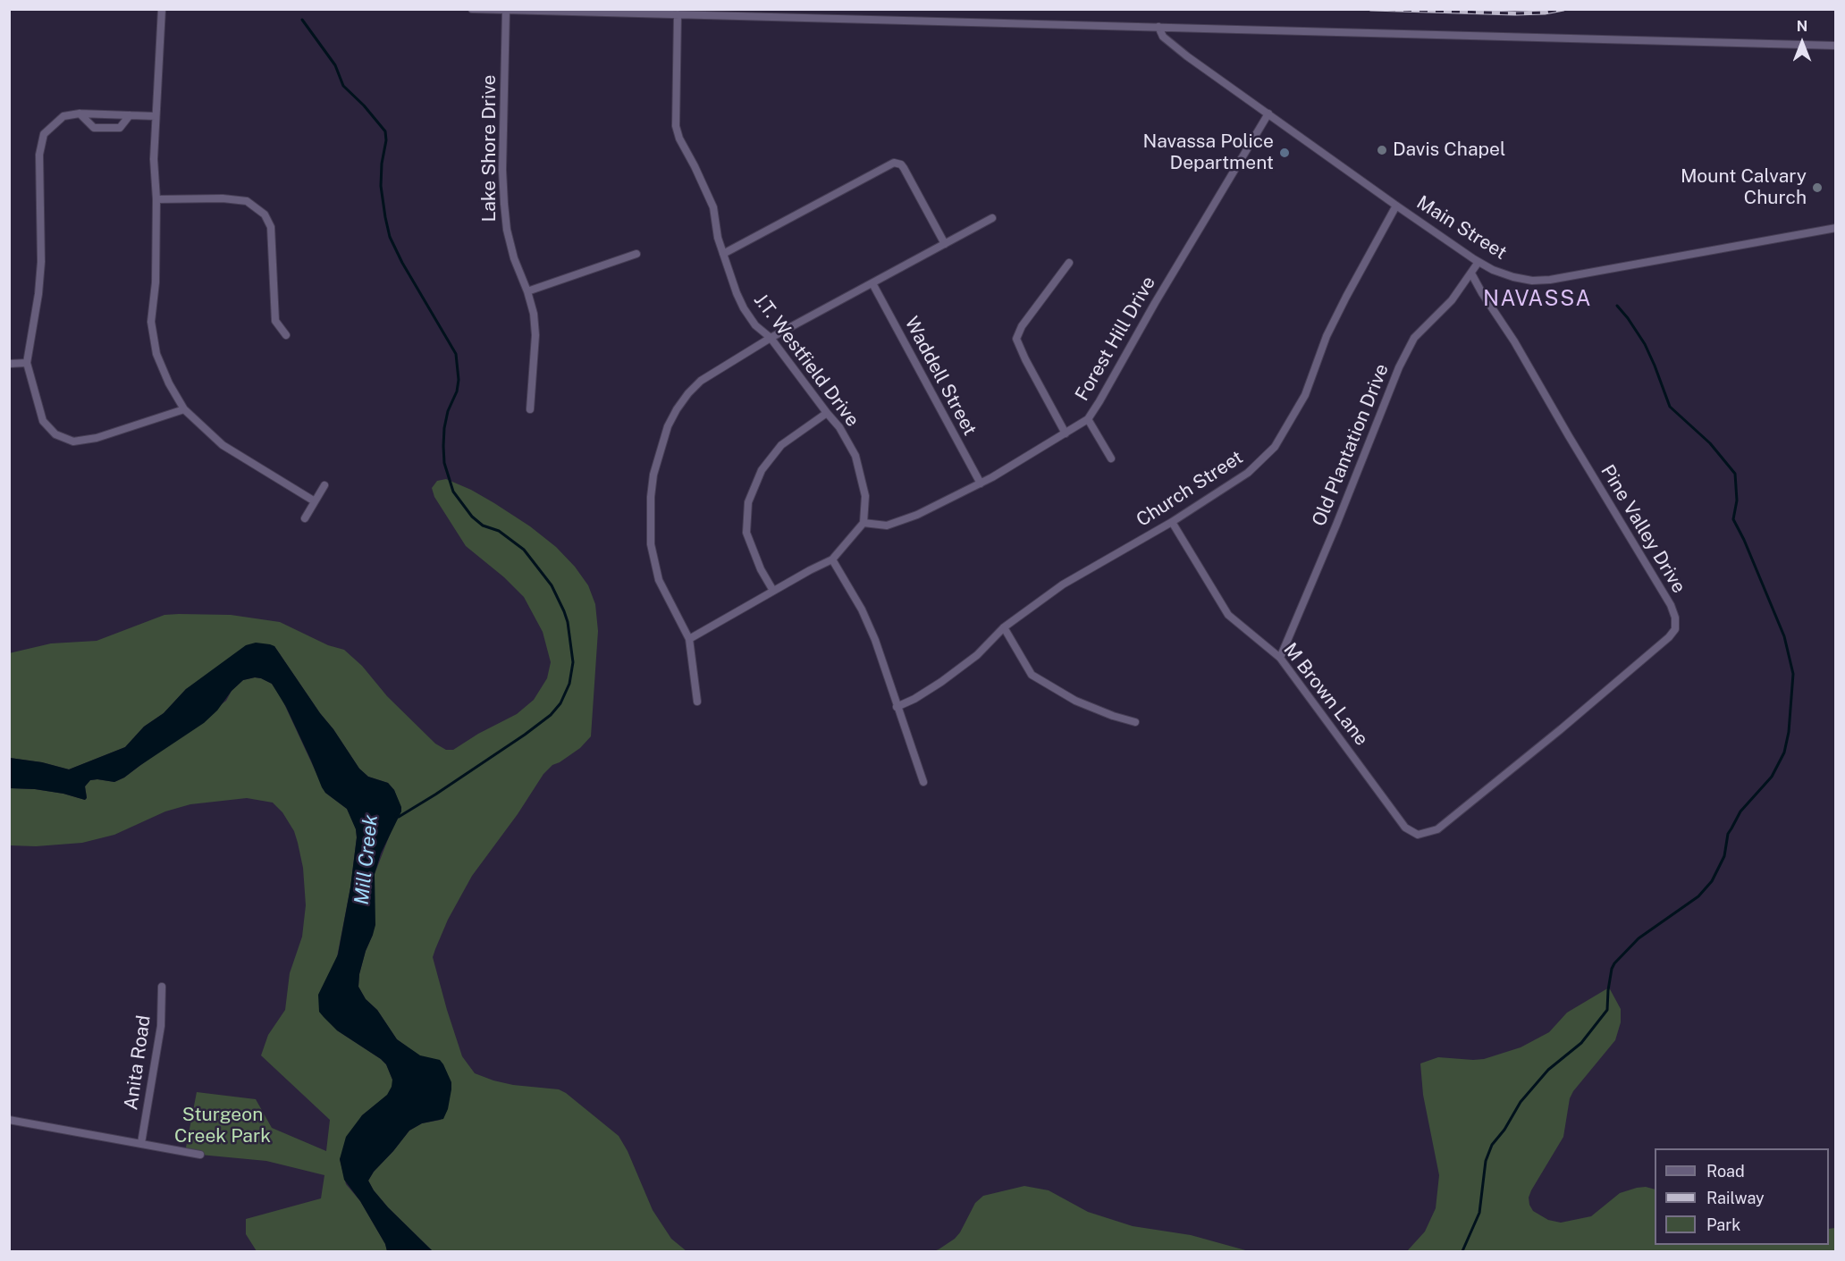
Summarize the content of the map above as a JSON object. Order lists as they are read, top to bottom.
{
  "streets": {
    "street": [
      "Lake Shore Drive",
      "Main Street",
      "Forest Hill Drive",
      "J.T. Westfield Drive",
      "Waddell Street",
      "Old Plantation Drive",
      "Church Street",
      "Pine Valley Drive",
      "M Brown Lane",
      "Anita Road"
    ]
  },
  "crossings": [
    ["Main Street", "Forest Hill Drive"],
    ["Main Street", "Old Plantation Drive"],
    ["Main Street", "Church Street"],
    ["Forest Hill Drive", "J.T. Westfield Drive"],
    ["Forest Hill Drive", "Waddell Street"],
    ["Old Plantation Drive", "Pine Valley Drive"],
    ["Old Plantation Drive", "M Brown Lane"],
    ["Church Street", "M Brown Lane"],
    ["Pine Valley Drive", "M Brown Lane"]
  ],
  "districts": ["NAVASSA"],
  "water": ["Mill Creek"],
  "parks": ["Sturgeon Creek Park"],
  "places": ["Davis Chapel", "Navassa Police Department", "Mount Calvary Church"],
  "legend": ["Road", "Railway", "Park"],
  "north": "top"
}
